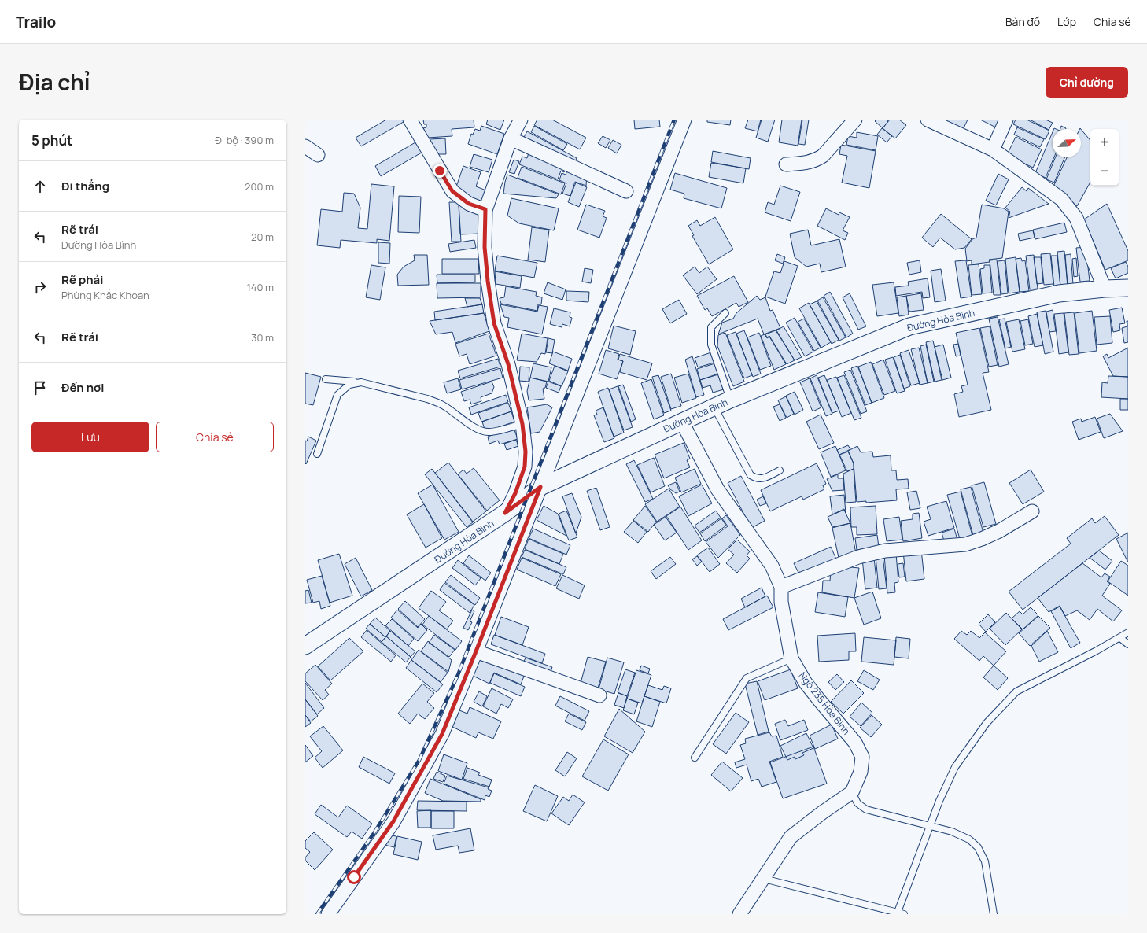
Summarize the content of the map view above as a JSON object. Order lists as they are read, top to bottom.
{
  "streets": {
    "street": ["Đường Hòa Bình", "Ngõ 235 Hòa Bình"]
  },
  "crossings": [
    ["Đường Hòa Bình", "Ngõ 235 Hòa Bình"]
  ],
  "north": "top right",
  "page": {
    "header": "Trailo",
    "nav": ["Bản đồ", "Lớp", "Chia sẻ"],
    "title": "Địa chỉ",
    "buttons": [
      "Chỉ đường",
      ["Lưu", "Chia sẻ"]
    ],
    "heading": ["5 phút", "Đi bộ · 390 m"],
    "map_buttons": ["+", "−"],
    "list": [
      ["Đi thẳng", "200 m"],
      ["Rẽ trái", "Đường Hòa Bình", "20 m"],
      ["Rẽ phải", "Phùng Khắc Khoan", "140 m"],
      ["Rẽ trái", "30 m"],
      "Đến nơi"
    ]
  }
}
